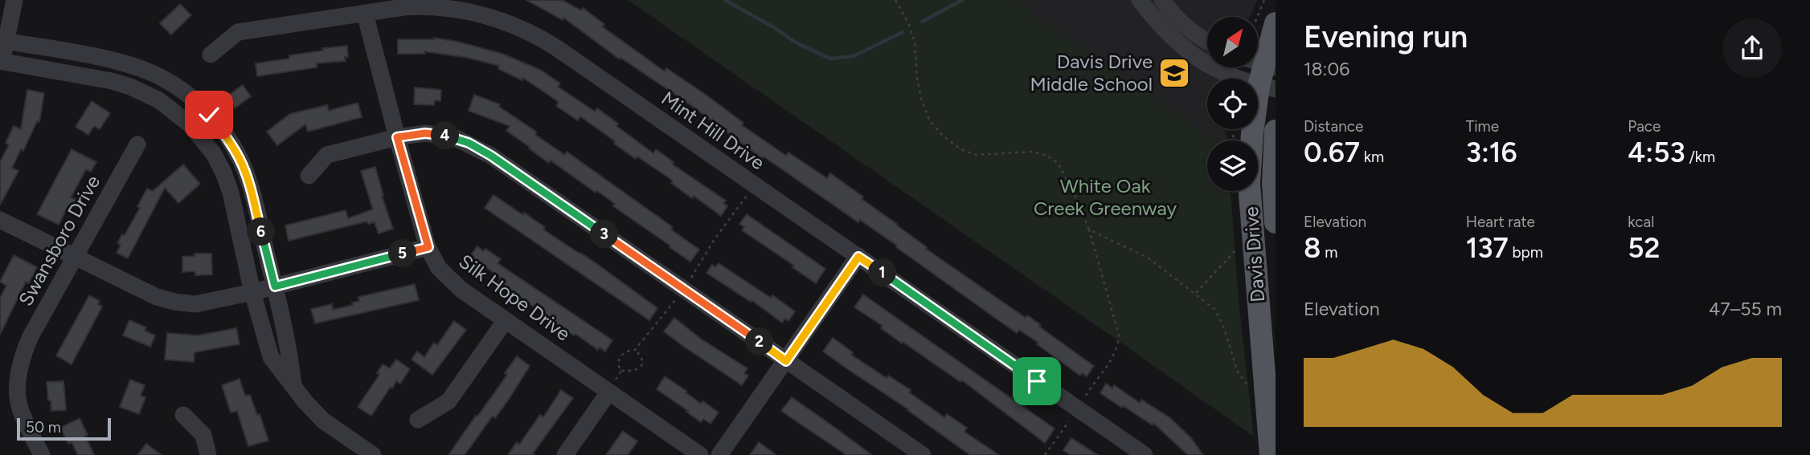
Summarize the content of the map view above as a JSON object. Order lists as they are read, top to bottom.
{
  "streets": {
    "main road": ["Davis Drive"],
    "street": ["Mint Hill Drive", "Swansboro Drive", "Silk Hope Drive"]
  },
  "crossings": [
    ["Mint Hill Drive", "Silk Hope Drive"]
  ],
  "parks": ["White Oak Creek Greenway"],
  "places": {
    "school or university": ["Davis Drive Middle School"]
  },
  "scale_bar": "50 m",
  "north": "top right",
  "page": {
    "heading": ["Evening run", "18:06"],
    "stats": [
      ["Distance", "0.67 km"],
      ["Time", "3:16"],
      ["Pace", "4:53 /km"],
      ["Elevation", "8 m"],
      ["Heart rate", "137 bpm"],
      ["kcal", "52"]
    ],
    "pins": [
      "4",
      "6",
      "3",
      "5",
      "1",
      "2"
    ],
    "chart": ["Elevation", "47–55 m"],
    "scale": "50 m"
  }
}
